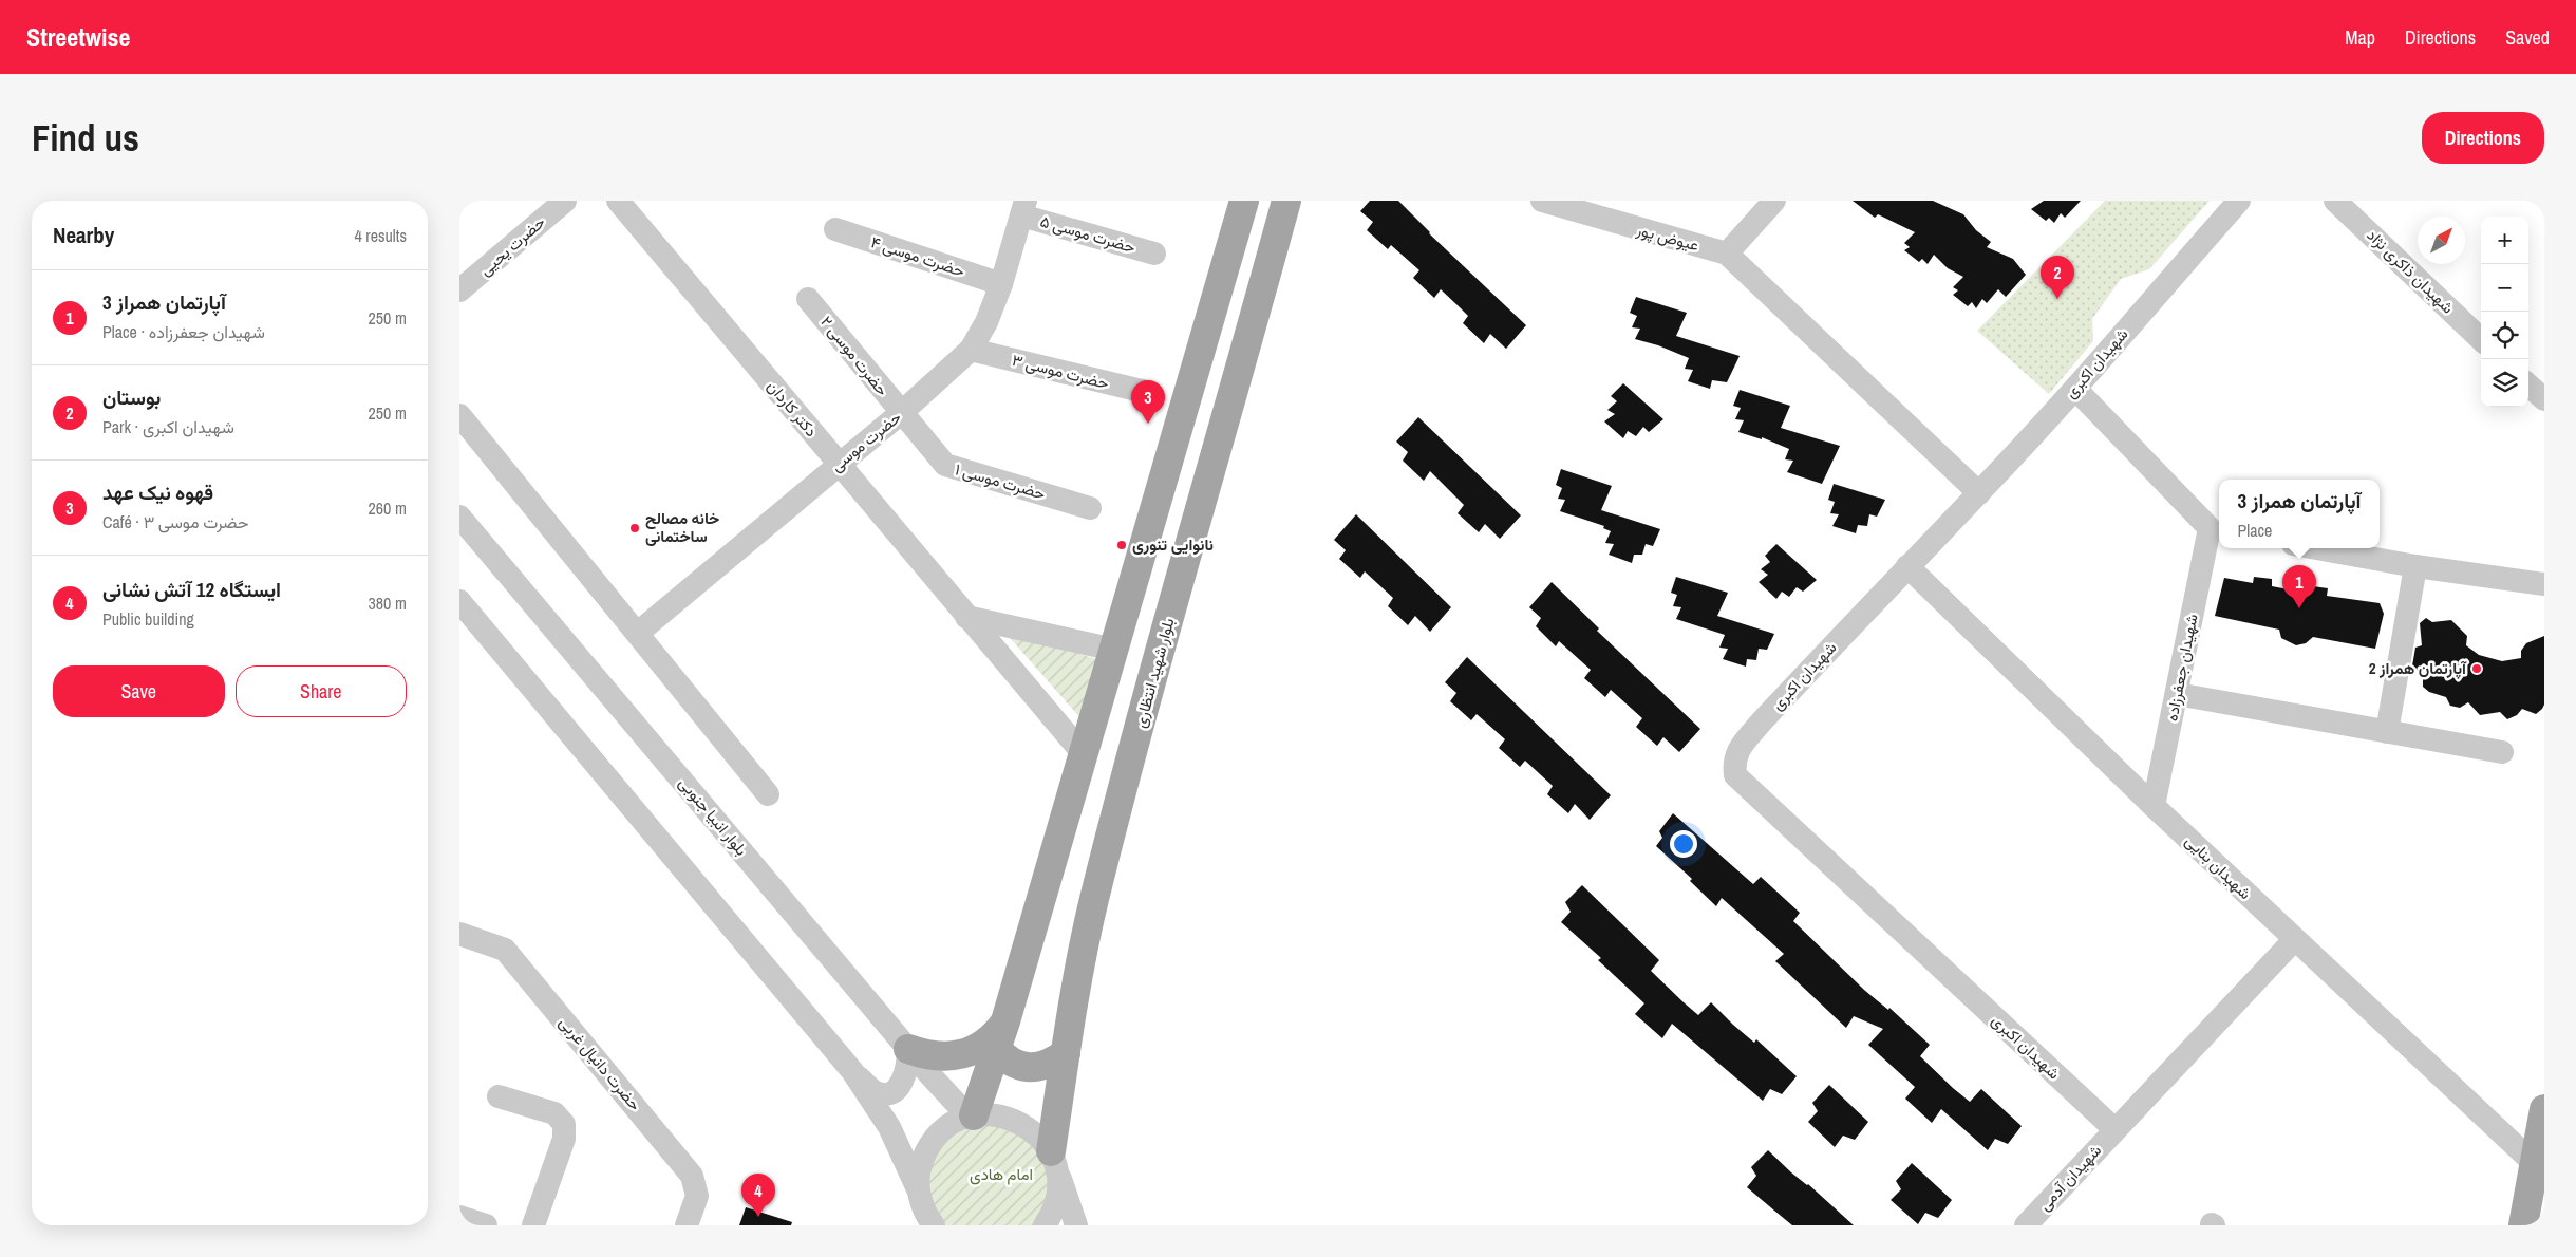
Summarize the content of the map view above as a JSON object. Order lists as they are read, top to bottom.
{
  "streets": {
    "main road": ["بلوار شهید انتظاری"],
    "street": [
      "حضرت موسی ۵",
      "عیوض پور",
      "حضرت یحیی",
      "حضرت موسی ۴",
      "شهیدان ذاکری نژاد",
      "حضرت موسی ۲",
      "شهیدان اکبری",
      "حضرت موسی ۳",
      "دکتر کاردان",
      "حضرت موسی",
      "حضرت موسی ۱",
      "شهیدان جعفرزاده",
      "بلوار انبیا جنوبی",
      "شهیدان بنایی",
      "حضرت دانیال غربی",
      "شهیدان آدمی"
    ]
  },
  "crossings": [
    ["حضرت موسی ۵", "حضرت موسی"],
    ["حضرت موسی ۴", "حضرت موسی"],
    ["حضرت موسی ۲", "حضرت موسی"],
    ["حضرت موسی ۲", "حضرت موسی ۱"],
    ["شهیدان اکبری", "شهیدان جعفرزاده"],
    ["شهیدان اکبری", "شهیدان بنایی"],
    ["شهیدان اکبری", "شهیدان آدمی"],
    ["حضرت موسی ۳", "حضرت موسی"],
    ["دکتر کاردان", "حضرت موسی"],
    ["حضرت موسی", "حضرت موسی ۱"],
    ["شهیدان جعفرزاده", "شهیدان بنایی"],
    ["شهیدان بنایی", "شهیدان آدمی"]
  ],
  "parks": ["امام هادی"],
  "places": ["خانه مصالح ساختمانی", "نانوایی تنوری", "آپارتمان همراز 2"],
  "north": "top right",
  "page": {
    "header": "Streetwise",
    "nav": ["Map", "Directions", "Saved"],
    "buttons": [
      "Directions",
      ["Save", "Share"]
    ],
    "title": "Find us",
    "heading": ["Nearby", "4 results"],
    "map_buttons": ["+", "−"],
    "pins": [
      "2",
      "3",
      "1",
      "4"
    ],
    "list": [
      {
        "mark": "1",
        "name": "آپارتمان همراز 3",
        "note": "Place · شهیدان جعفرزاده",
        "value": "250 m"
      },
      {
        "mark": "2",
        "name": "بوستان",
        "note": "Park · شهیدان اکبری",
        "value": "250 m"
      },
      {
        "mark": "3",
        "name": "قهوه نیک عهد",
        "note": "Café · حضرت موسی ۳",
        "value": "260 m"
      },
      {
        "mark": "4",
        "name": "ایستگاه 12 آتش نشانی",
        "note": "Public building",
        "value": "380 m"
      }
    ],
    "popup": ["آپارتمان همراز 3", "Place"]
  }
}
